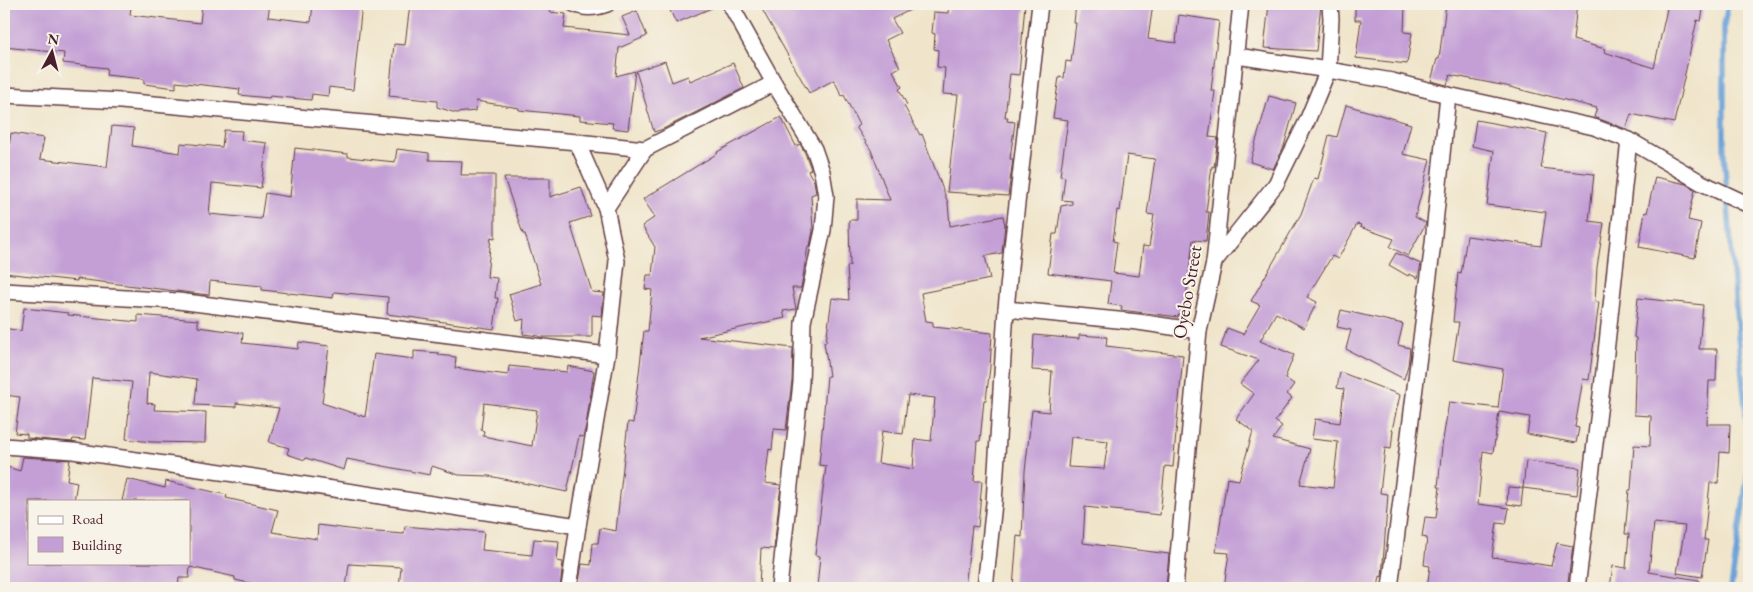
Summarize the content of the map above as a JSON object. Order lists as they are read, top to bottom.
{
  "streets": {
    "street": ["Oyebo Street"]
  },
  "legend": ["Road", "Building"],
  "north": "top"
}
